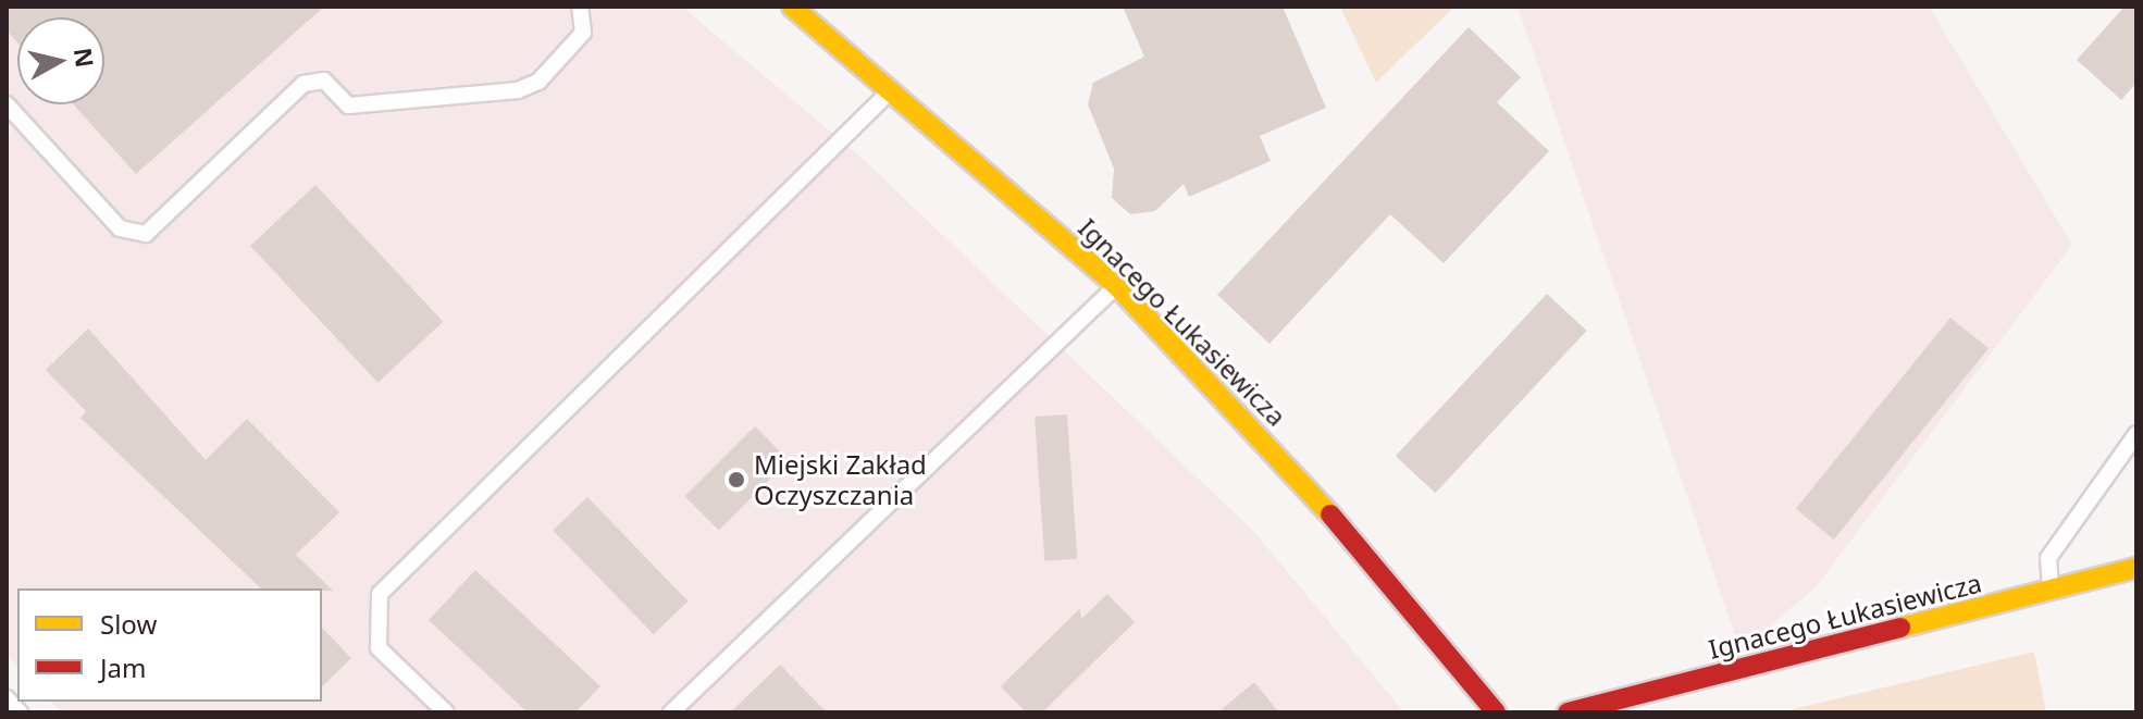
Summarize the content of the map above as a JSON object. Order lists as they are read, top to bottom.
{
  "streets": {
    "street": ["Ignacego Łukasiewicza"]
  },
  "places": ["Miejski Zakład Oczyszczania"],
  "legend": ["Slow", "Jam"],
  "north": "right"
}
